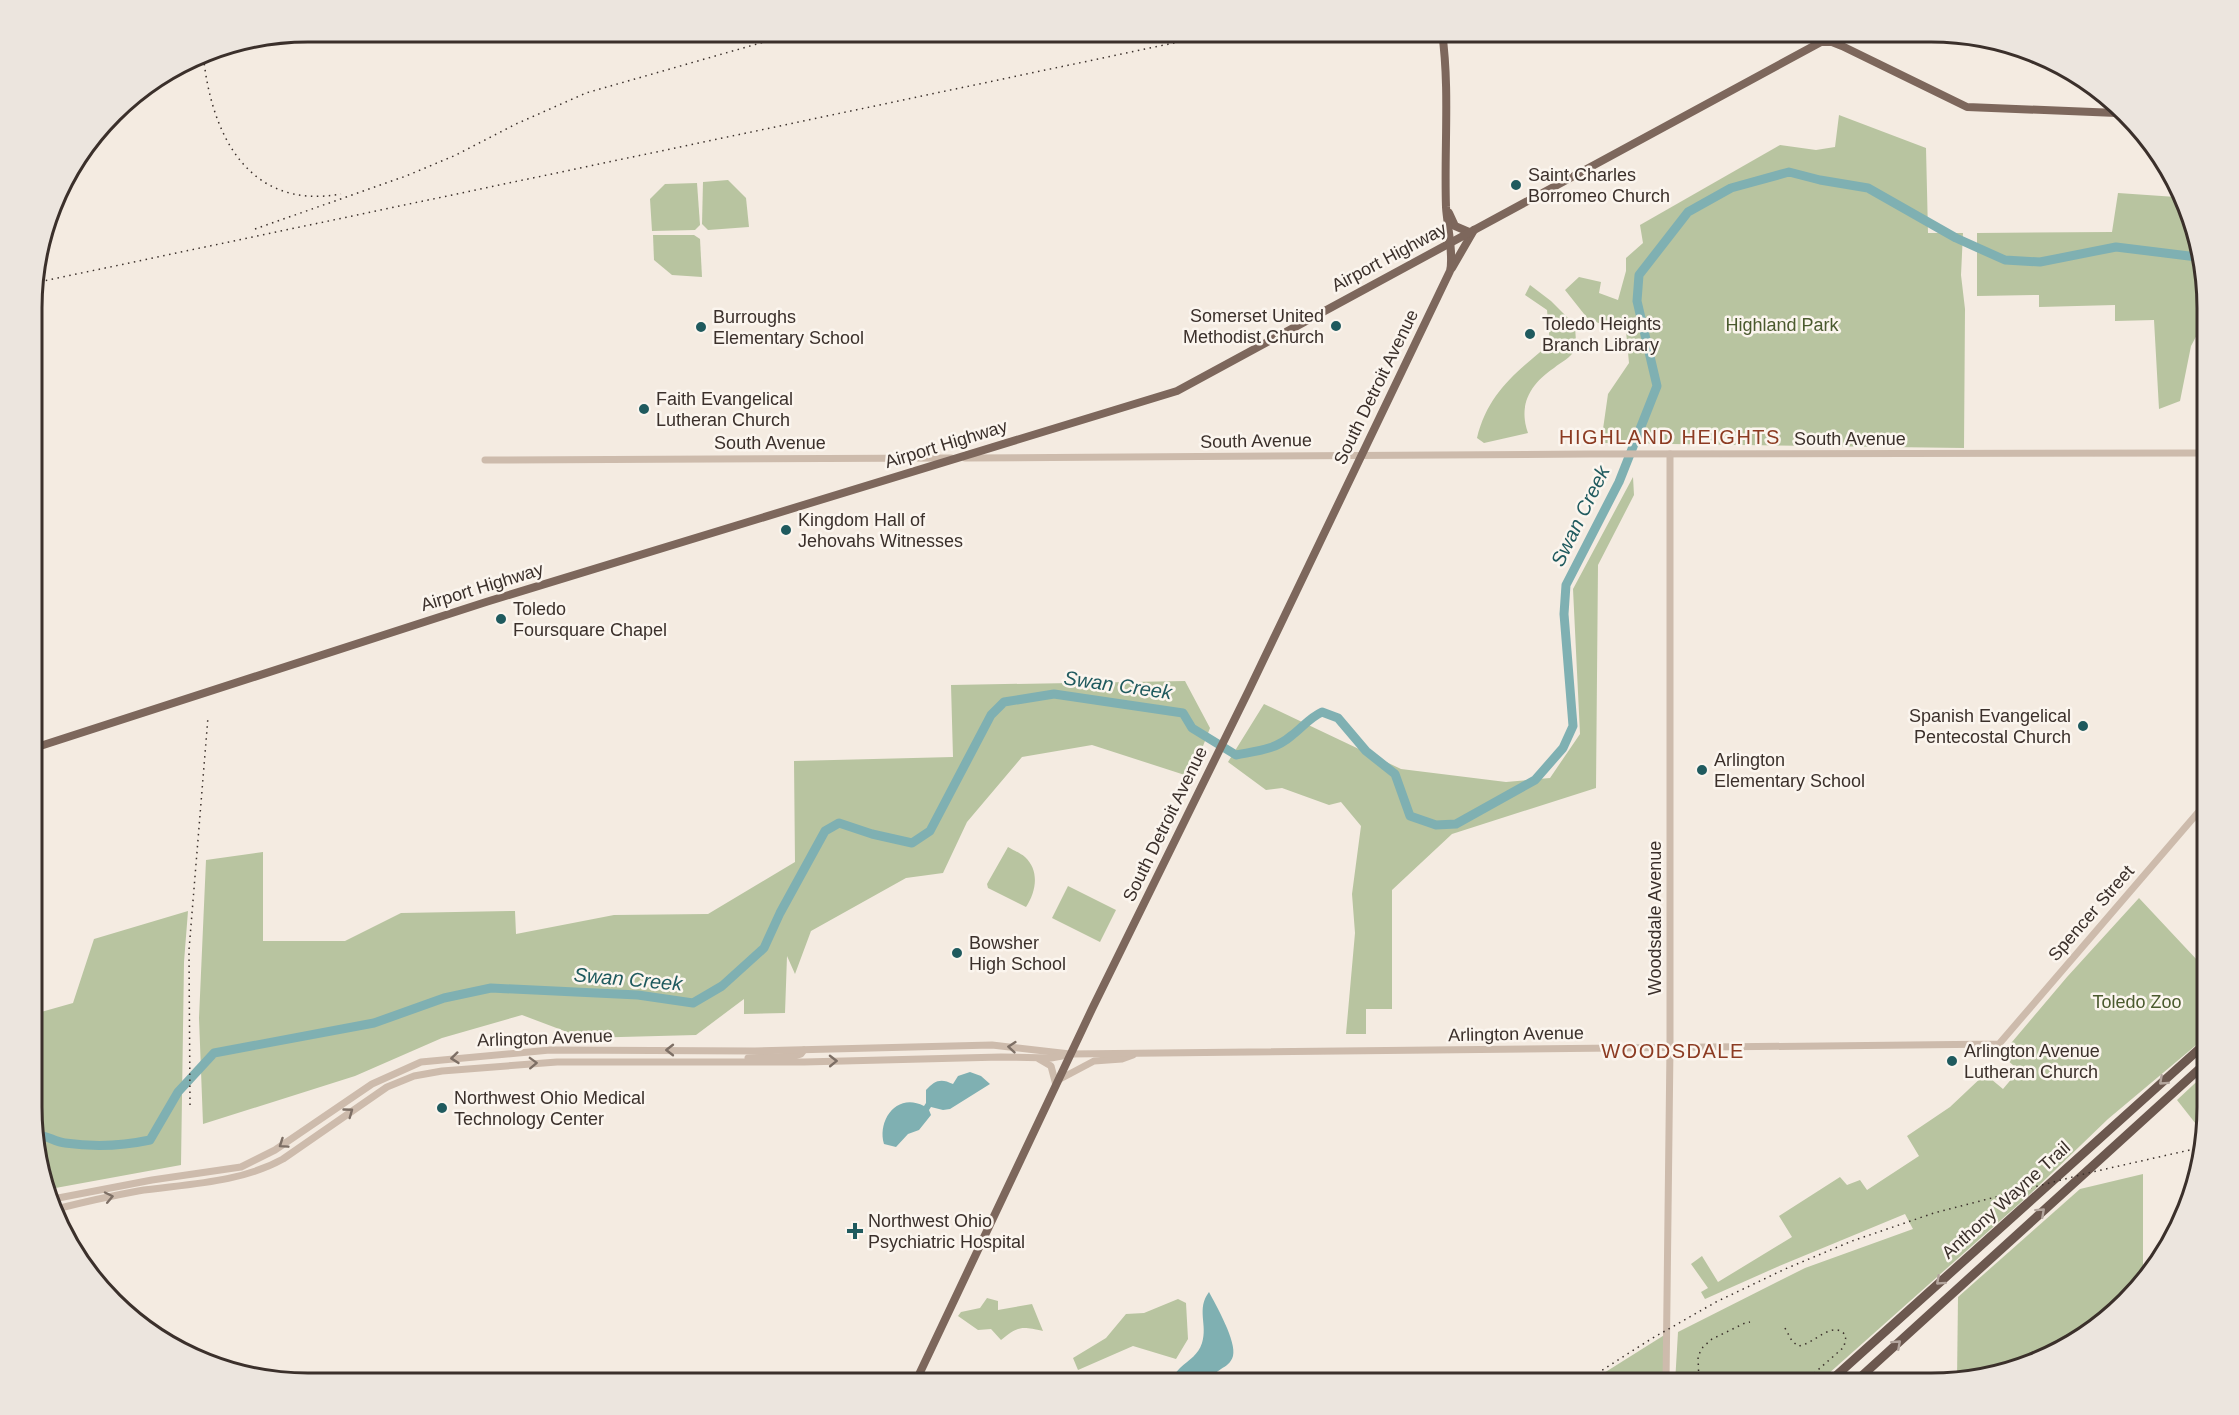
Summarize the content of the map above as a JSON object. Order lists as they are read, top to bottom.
{
  "streets": {
    "highway": ["Anthony Wayne Trail"],
    "main road": ["Airport Highway", "South Detroit Avenue"],
    "street": [
      "South Avenue",
      "Spencer Street",
      "Woodsdale Avenue",
      "Arlington Avenue"
    ]
  },
  "crossings": [
    ["Airport Highway", "South Detroit Avenue"],
    ["Airport Highway", "South Avenue"],
    ["South Detroit Avenue", "South Avenue"],
    ["South Detroit Avenue", "Arlington Avenue"],
    ["South Avenue", "Woodsdale Avenue"],
    ["Spencer Street", "Arlington Avenue"],
    ["Woodsdale Avenue", "Arlington Avenue"]
  ],
  "districts": ["HIGHLAND HEIGHTS", "WOODSDALE"],
  "water": ["Swan Creek"],
  "parks": ["Highland Park", "Toledo Zoo"],
  "places": {
    "other": [
      "Saint Charles Borromeo Church",
      "Somerset United Methodist Church",
      "Burroughs Elementary School",
      "Toledo Heights Branch Library",
      "Faith Evangelical Lutheran Church",
      "Kingdom Hall of Jehovahs Witnesses",
      "Toledo Foursquare Chapel",
      "Spanish Evangelical Pentecostal Church",
      "Arlington Elementary School",
      "Bowsher High School",
      "Arlington Avenue Lutheran Church",
      "Northwest Ohio Medical Technology Center"
    ],
    "health": ["Northwest Ohio Psychiatric Hospital"]
  }
}
